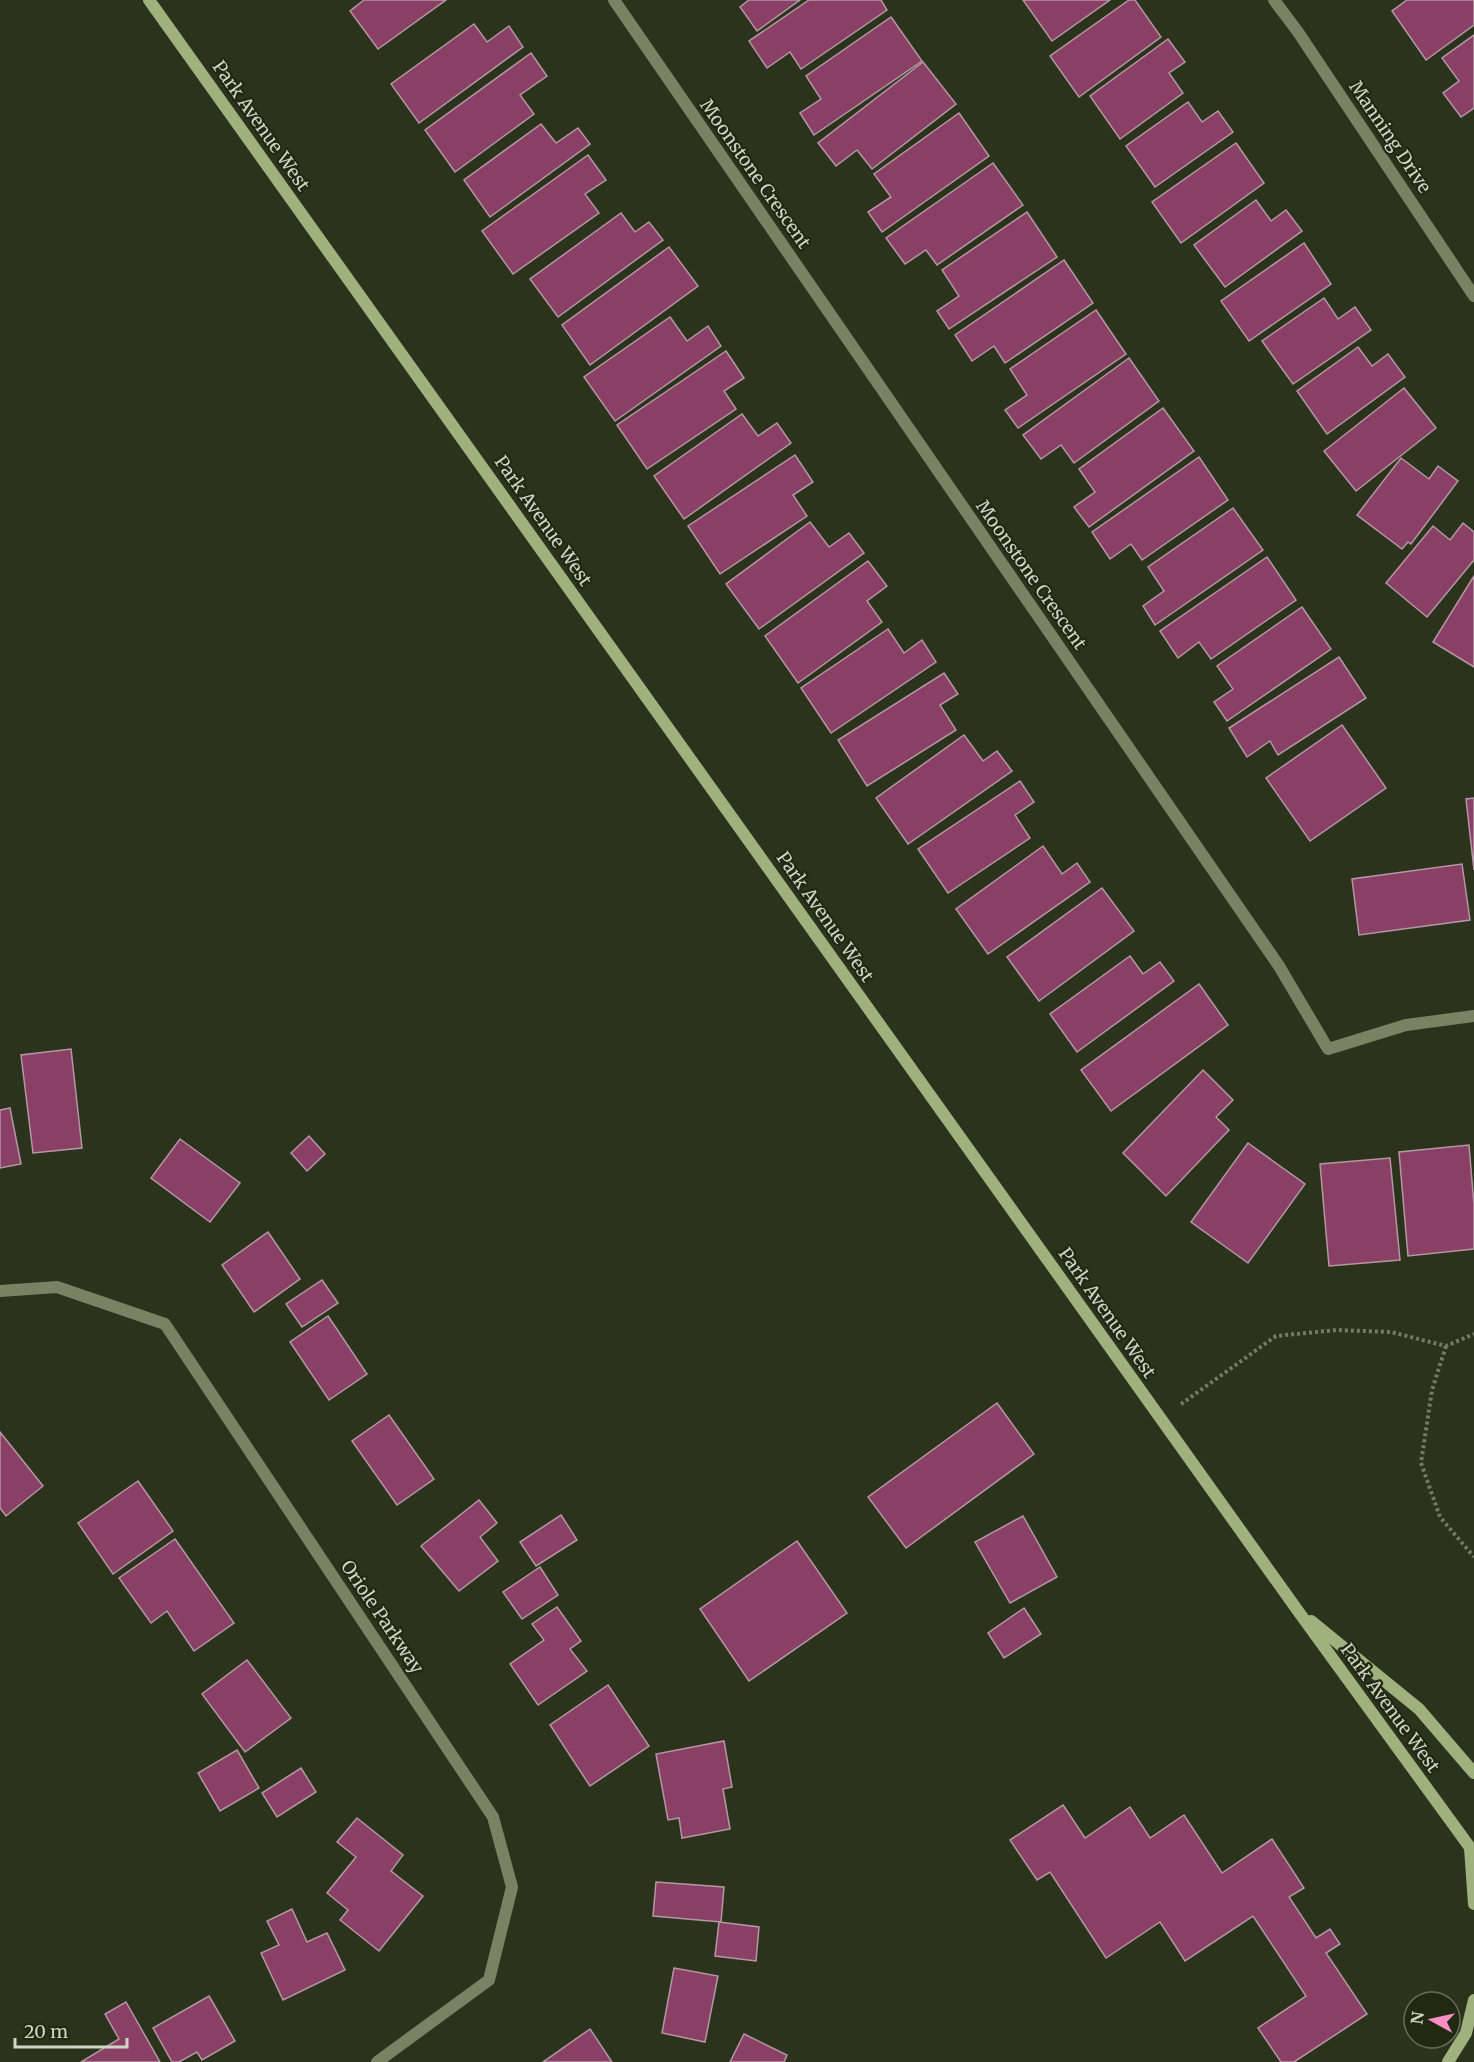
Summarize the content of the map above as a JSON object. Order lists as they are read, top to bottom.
{
  "streets": {
    "main road": ["Park Avenue West"],
    "street": ["Manning Drive", "Moonstone Crescent", "Oriole Parkway"]
  },
  "scale_bar": "20 m",
  "north": "left"
}
